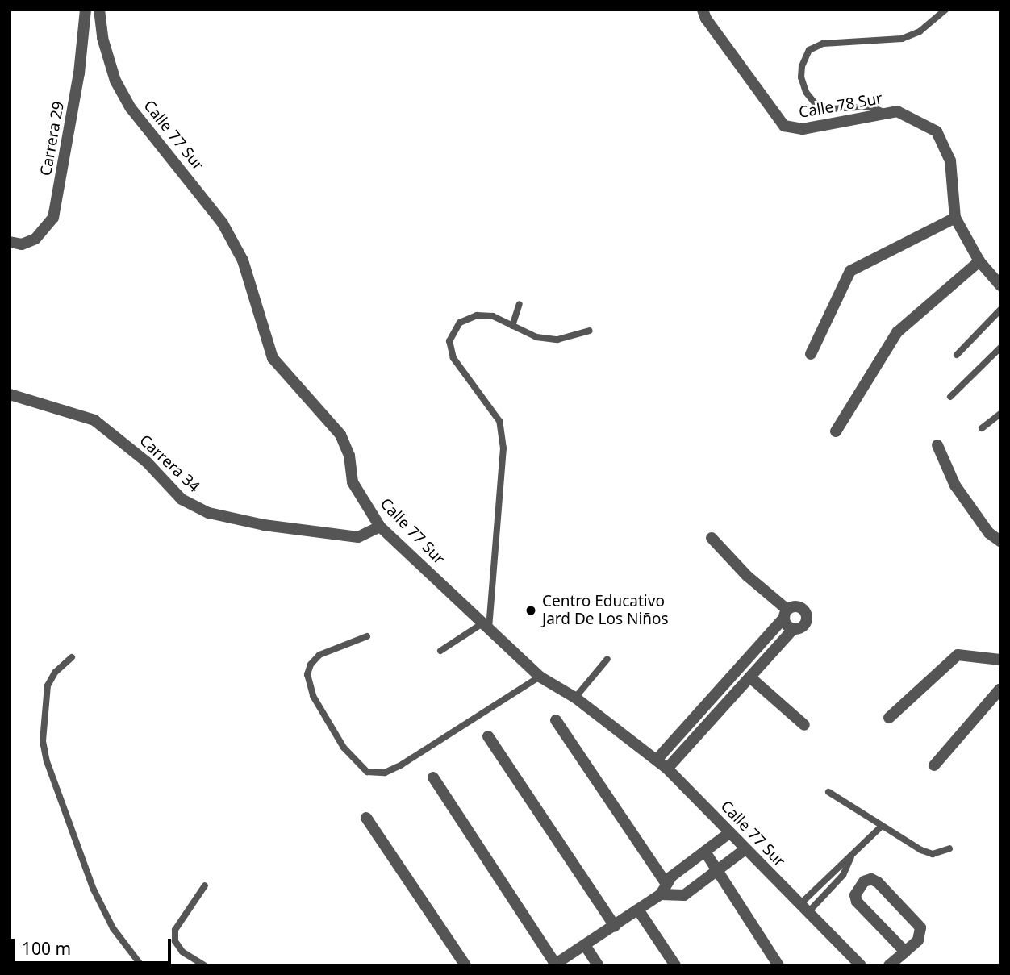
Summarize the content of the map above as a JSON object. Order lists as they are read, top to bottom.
{
  "streets": {
    "street": [
      "Calle 78 Sur",
      "Calle 77 Sur",
      "Carrera 29",
      "Carrera 34"
    ]
  },
  "crossings": [
    ["Calle 77 Sur", "Carrera 34"]
  ],
  "places": ["Centro Educativo Jard De Los Niños"],
  "scale_bar": "100 m"
}
